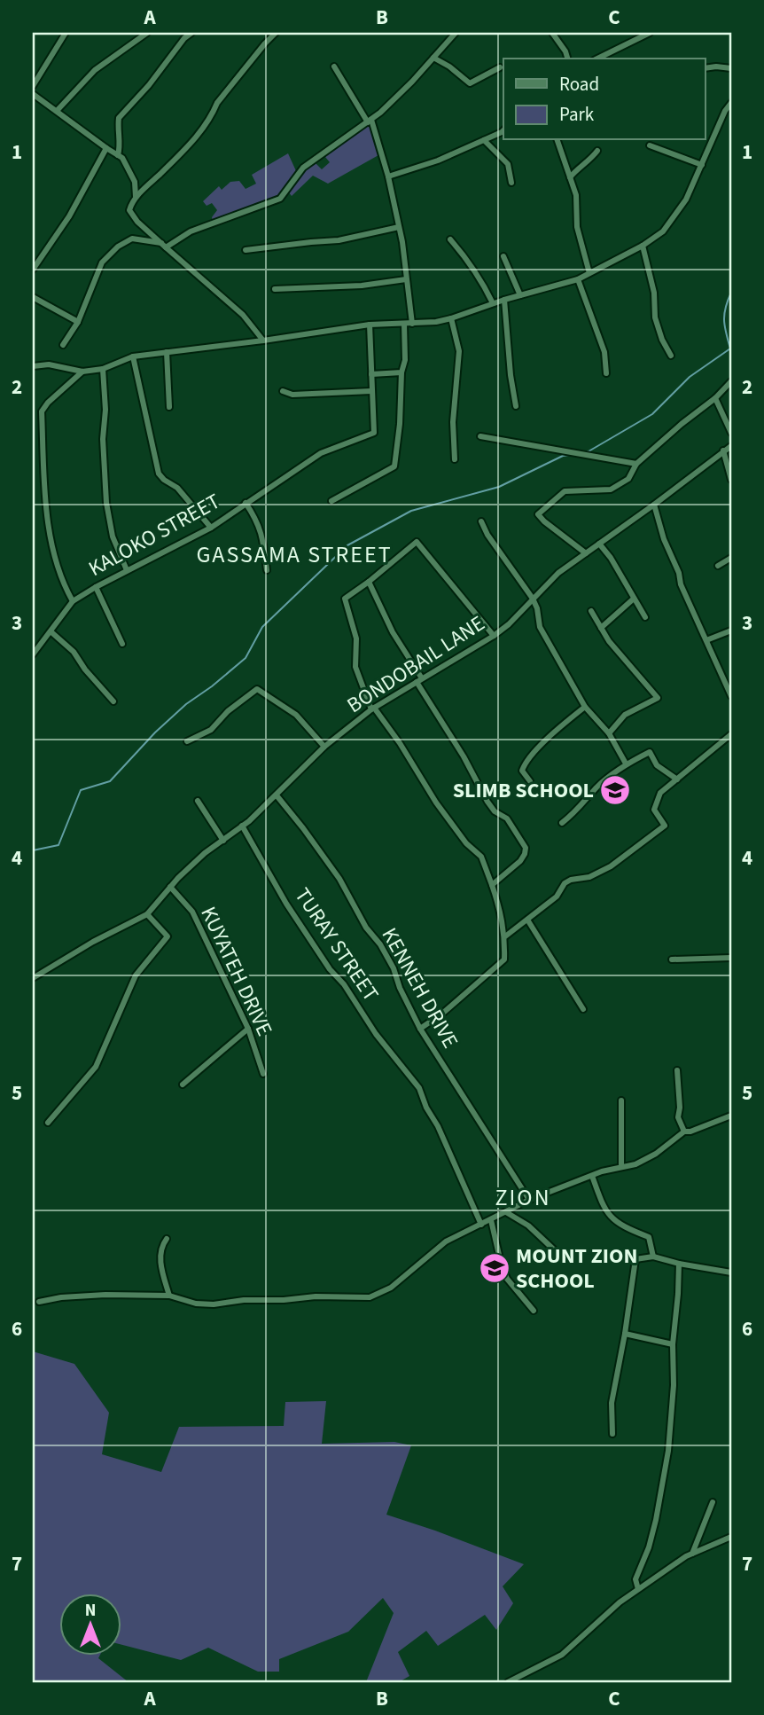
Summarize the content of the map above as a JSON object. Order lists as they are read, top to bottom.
{
  "streets": {
    "street": [
      "KALOKO STREET",
      "BONDOBAIL LANE",
      "TURAY STREET",
      "KUYATEH DRIVE",
      "KENNEH DRIVE"
    ]
  },
  "crossings": [
    ["BONDOBAIL LANE", "TURAY STREET"],
    ["BONDOBAIL LANE", "KUYATEH DRIVE"],
    ["BONDOBAIL LANE", "KENNEH DRIVE"]
  ],
  "districts": ["GASSAMA STREET", "ZION"],
  "places": {
    "school or university": ["SLIMB SCHOOL", "MOUNT ZION SCHOOL"]
  },
  "legend": ["Road", "Park"],
  "north": "top",
  "grid": {
    "columns": ["A", "B", "C"],
    "rows": [
      "1",
      "2",
      "3",
      "4",
      "5",
      "6",
      "7"
    ]
  }
}
